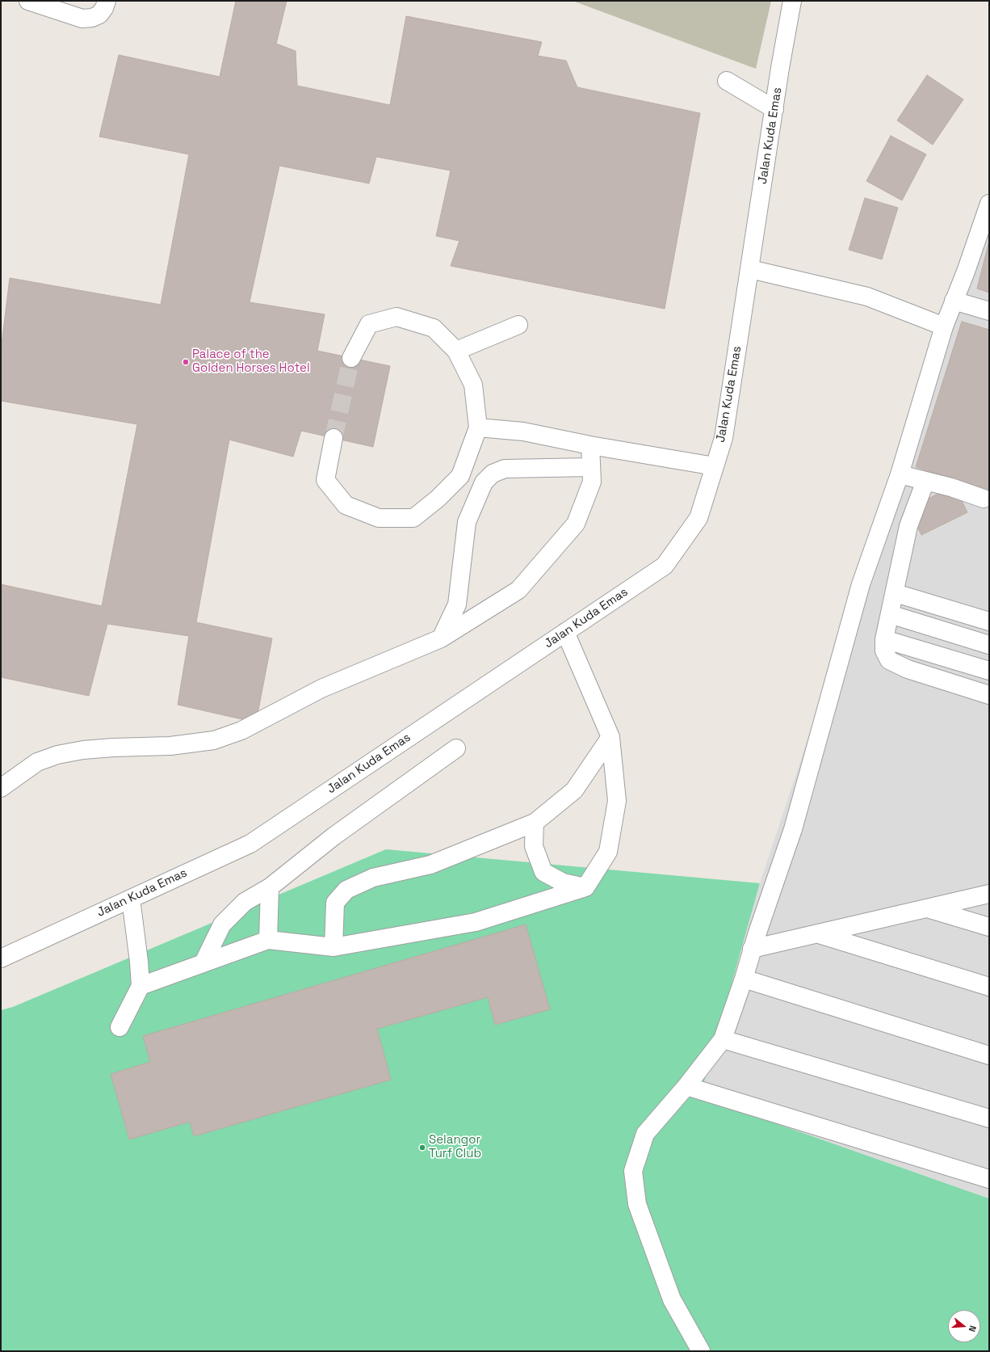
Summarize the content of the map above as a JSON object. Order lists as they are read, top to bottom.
{
  "streets": {
    "street": ["Jalan Kuda Emas"]
  },
  "places": ["Palace of the Golden Horses Hotel", "Selangor Turf Club"],
  "north": "right"
}
